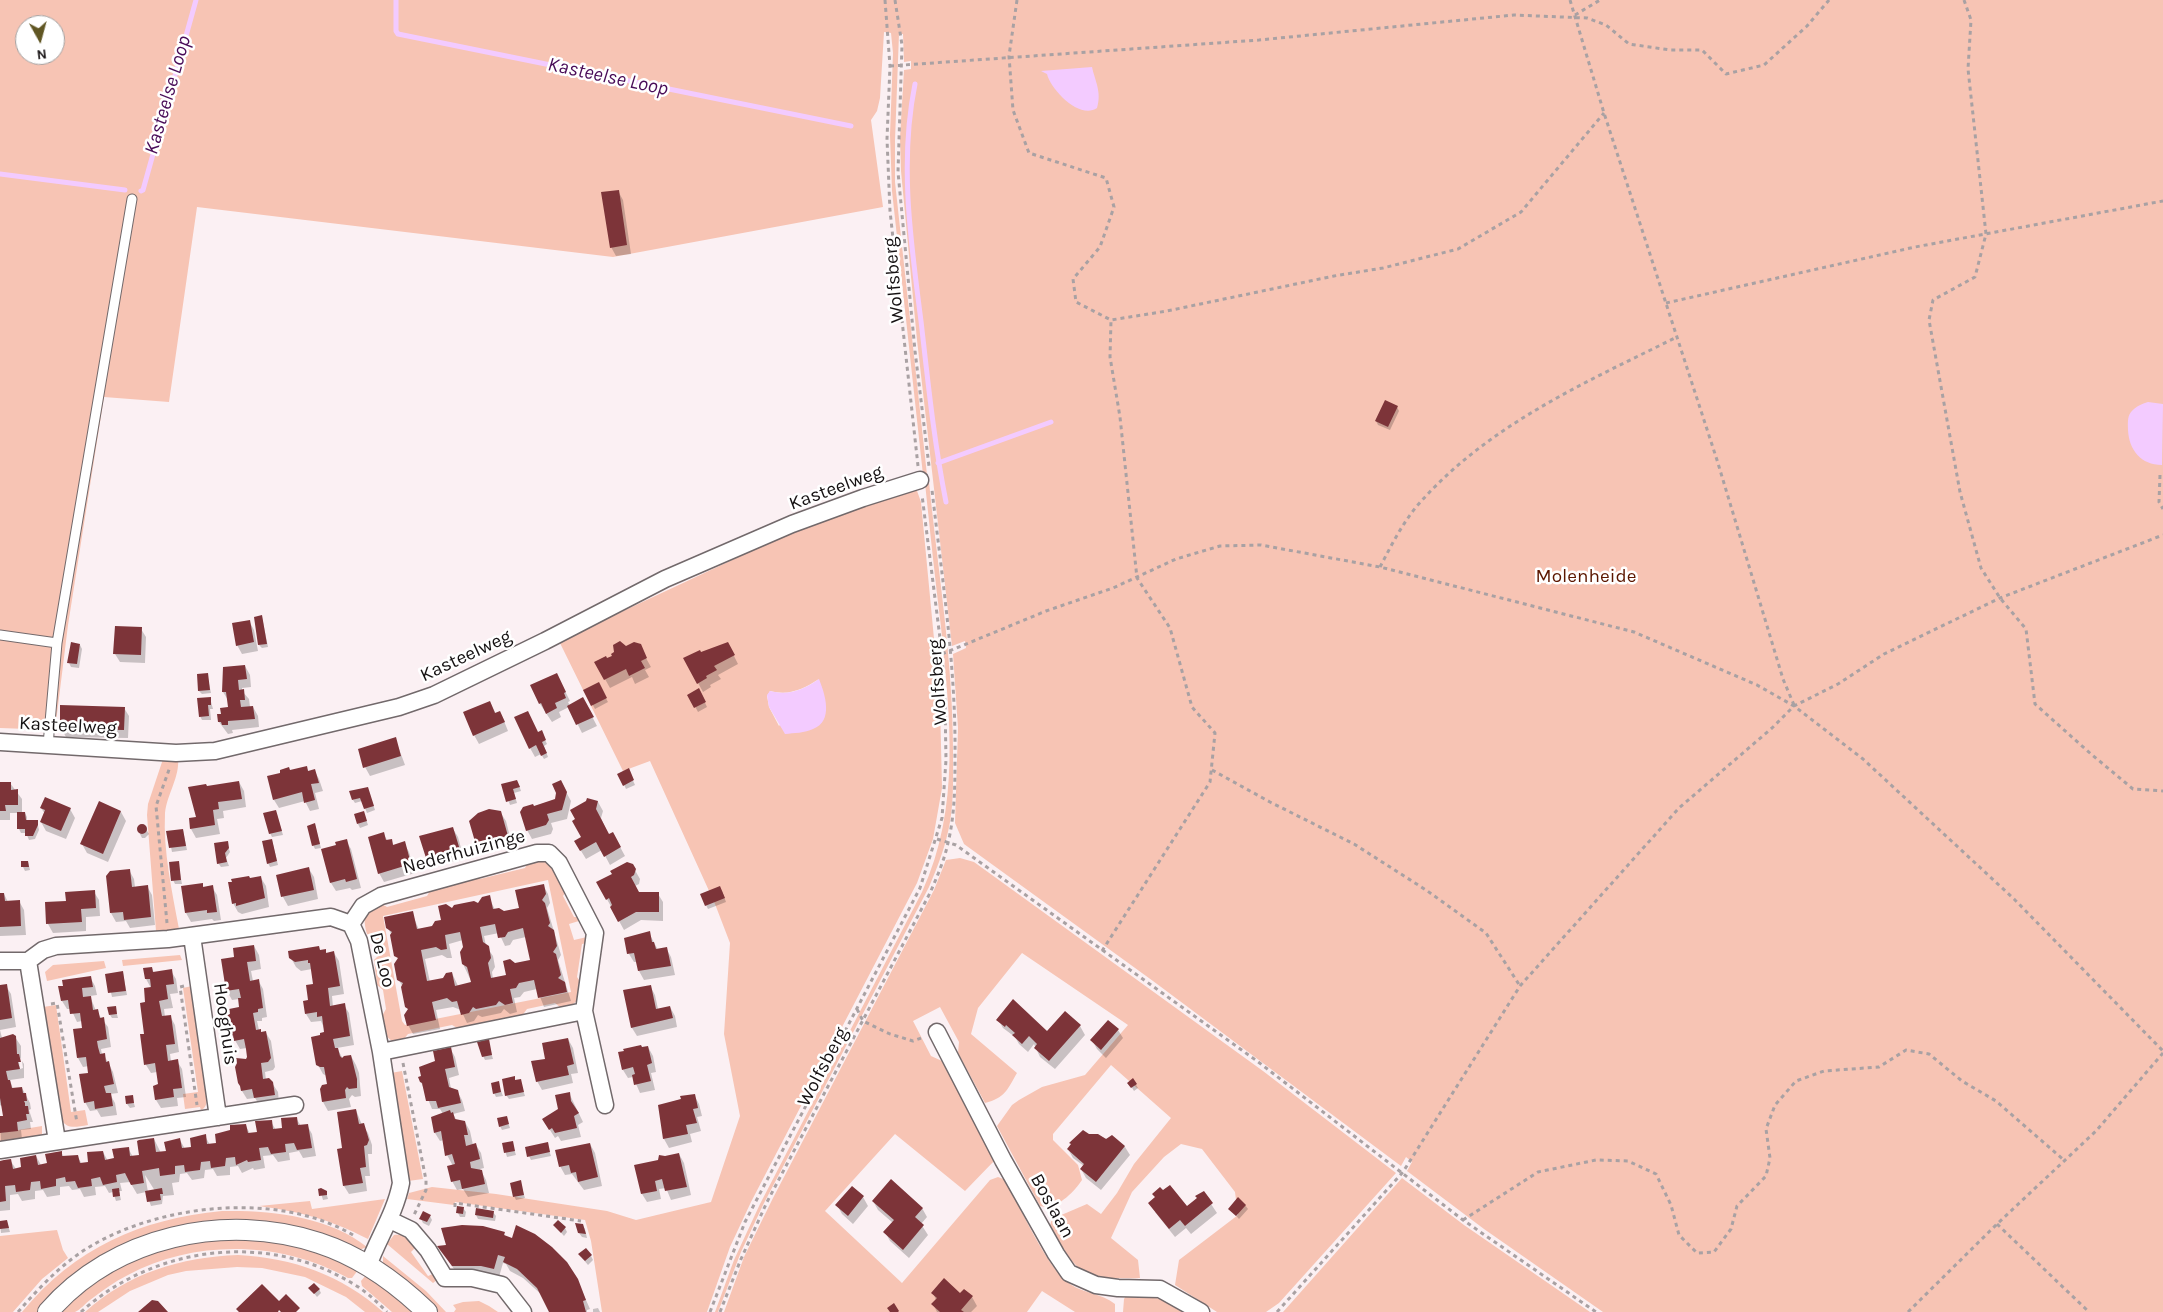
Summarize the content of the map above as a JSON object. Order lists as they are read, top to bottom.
{
  "streets": {
    "street": [
      "Kasteelweg",
      "Nederhuizinge",
      "De Loo",
      "Hooghuis",
      "Boslaan"
    ],
    "path": ["Wolfsberg"]
  },
  "crossings": [
    ["Wolfsberg", "Kasteelweg"],
    ["Nederhuizinge", "De Loo"],
    ["De Loo", "Hooghuis"]
  ],
  "water": ["Kasteelse Loop"],
  "parks": ["Molenheide"],
  "north": "bottom"
}
